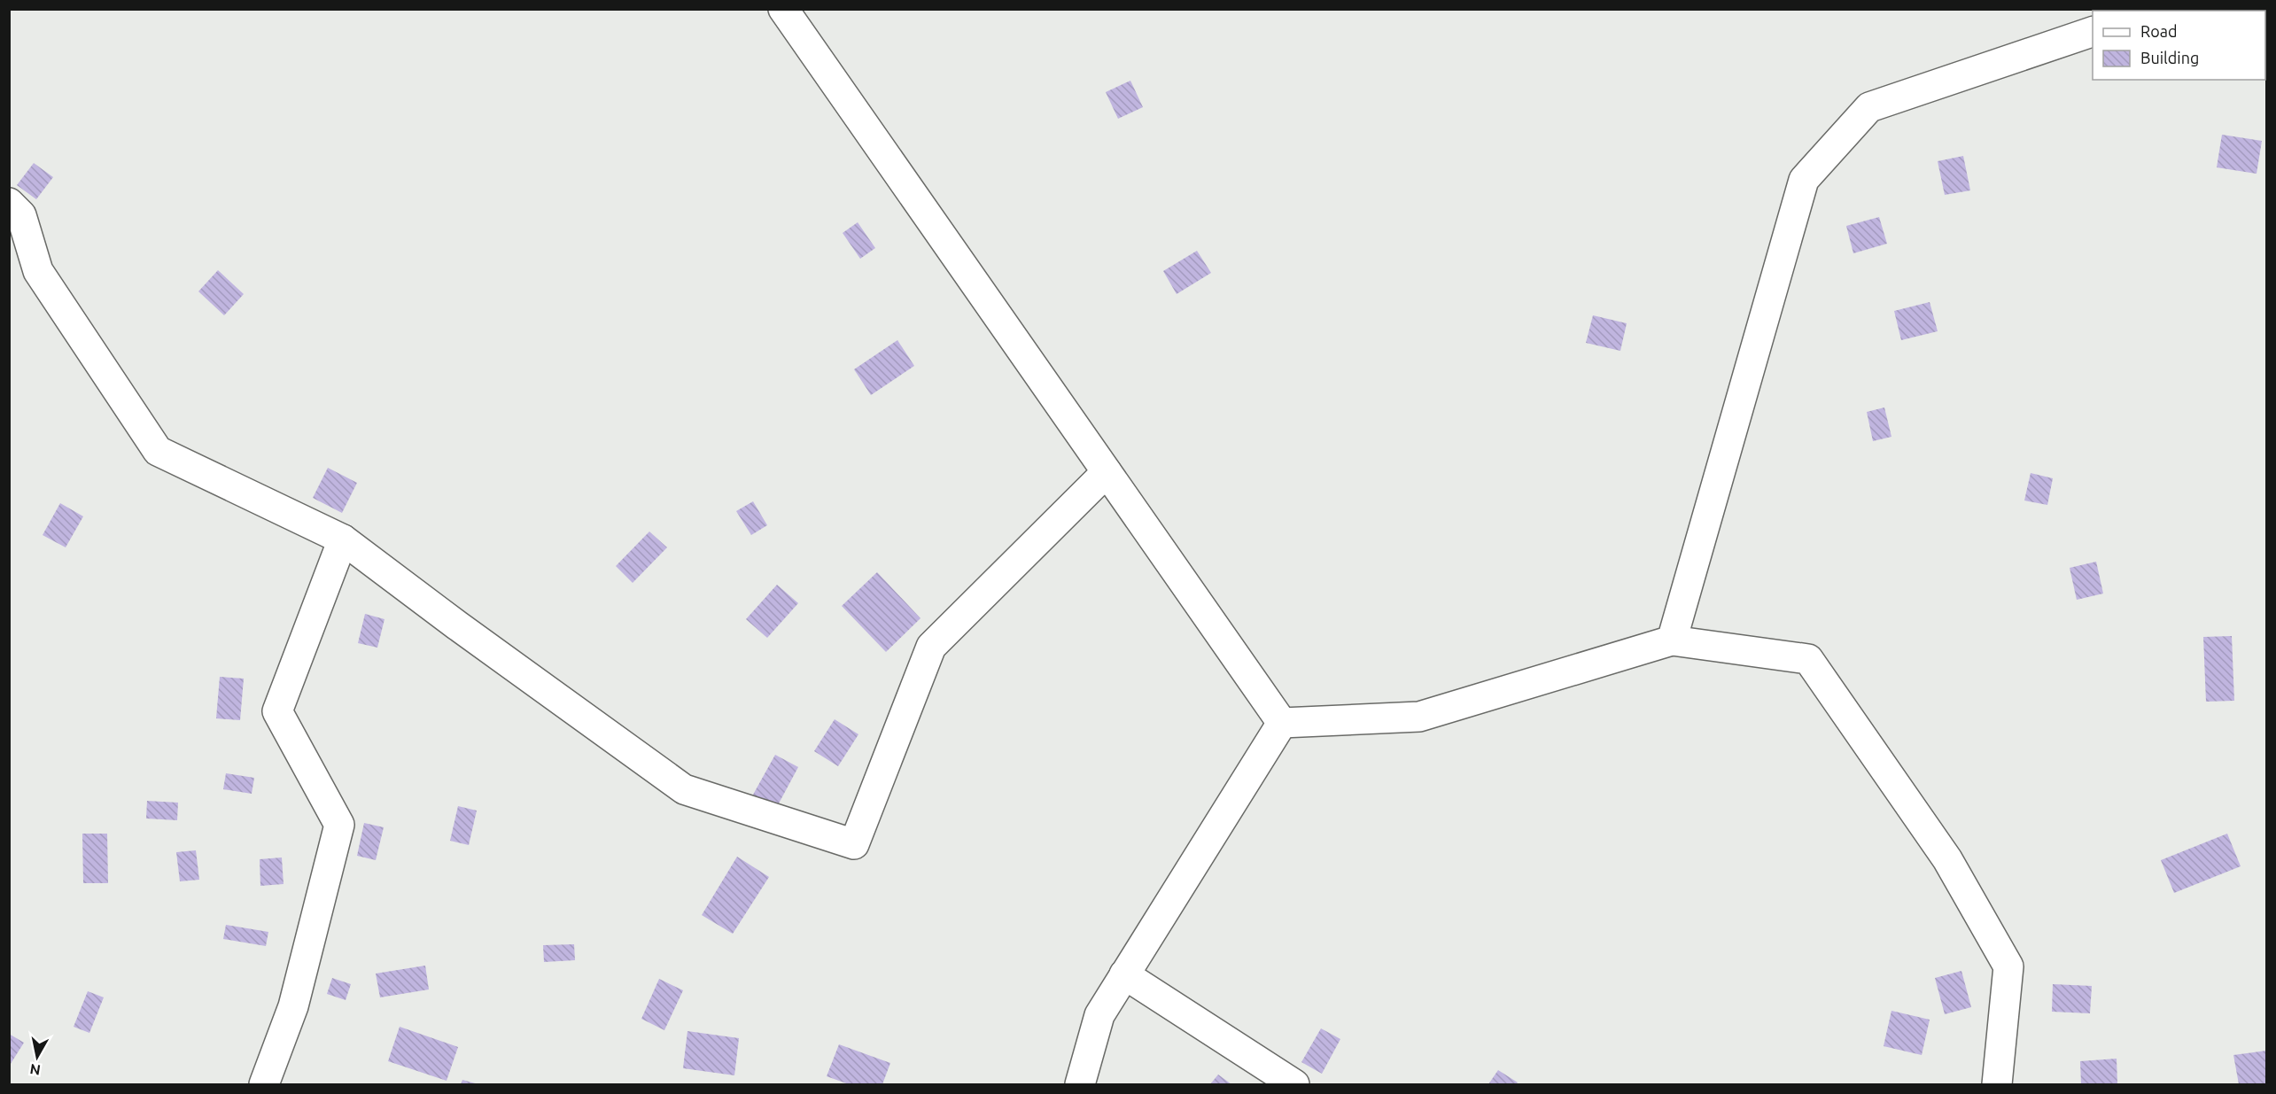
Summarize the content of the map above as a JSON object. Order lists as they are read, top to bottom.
{
  "legend": ["Road", "Building"],
  "north": "bottom"
}
